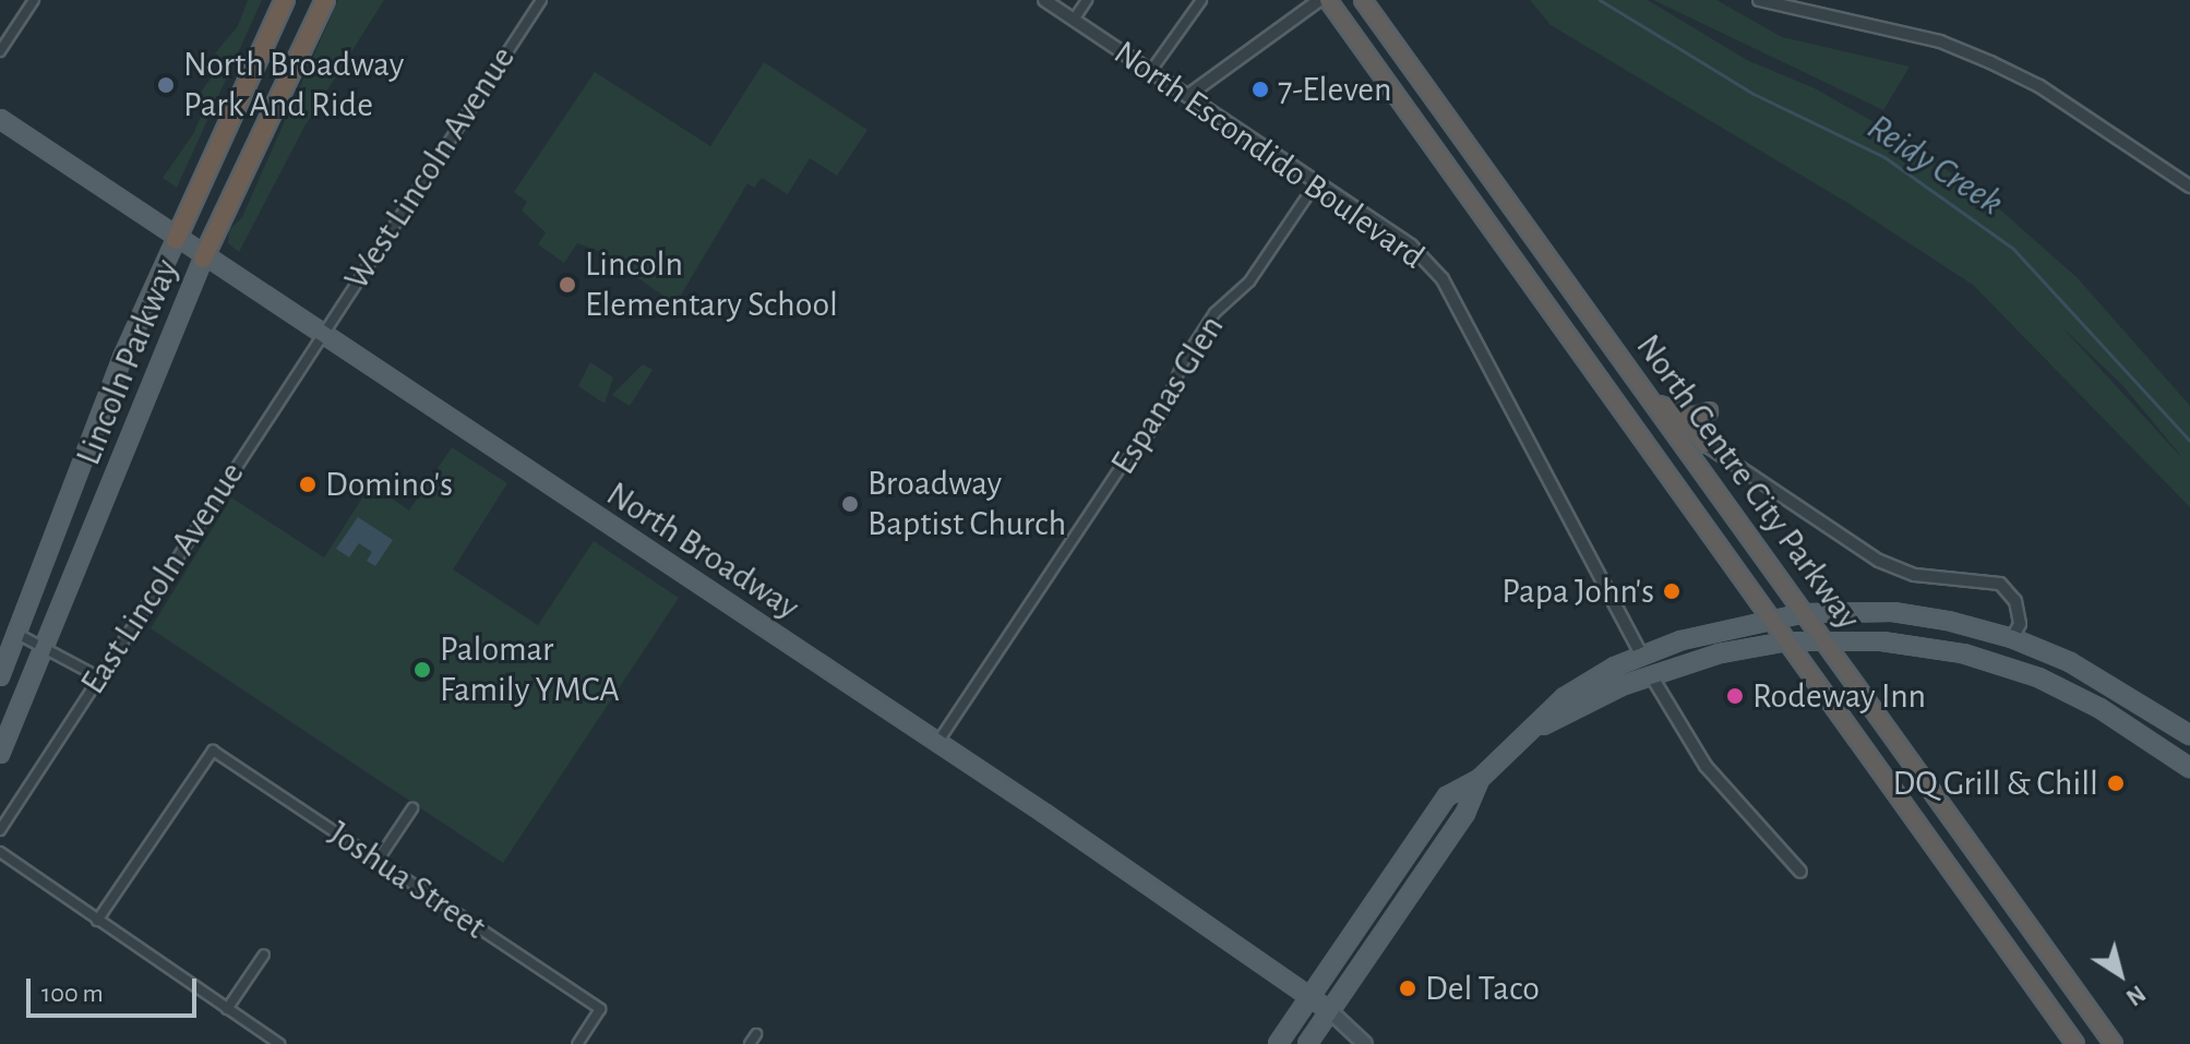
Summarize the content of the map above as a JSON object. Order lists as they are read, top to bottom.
{
  "streets": {
    "highway": ["Lincoln Parkway", "North Centre City Parkway"],
    "main road": ["North Broadway"],
    "street": [
      "North Escondido Boulevard",
      "West Lincoln Avenue",
      "Espanas Glen",
      "East Lincoln Avenue",
      "Joshua Street"
    ]
  },
  "crossings": [
    ["North Escondido Boulevard", "Espanas Glen"],
    ["West Lincoln Avenue", "North Broadway"],
    ["West Lincoln Avenue", "East Lincoln Avenue"],
    ["Lincoln Parkway", "North Broadway"],
    ["Espanas Glen", "North Broadway"],
    ["North Broadway", "East Lincoln Avenue"]
  ],
  "water": ["Reidy Creek"],
  "places": [
    "North Broadway Park And Ride",
    "7-Eleven",
    "Lincoln Elementary School",
    "Domino's",
    "Broadway Baptist Church",
    "Papa John's",
    "Palomar Family YMCA",
    "Rodeway Inn",
    "DQ Grill & Chill",
    "Del Taco"
  ],
  "scale_bar": "100 m",
  "north": "bottom right"
}
